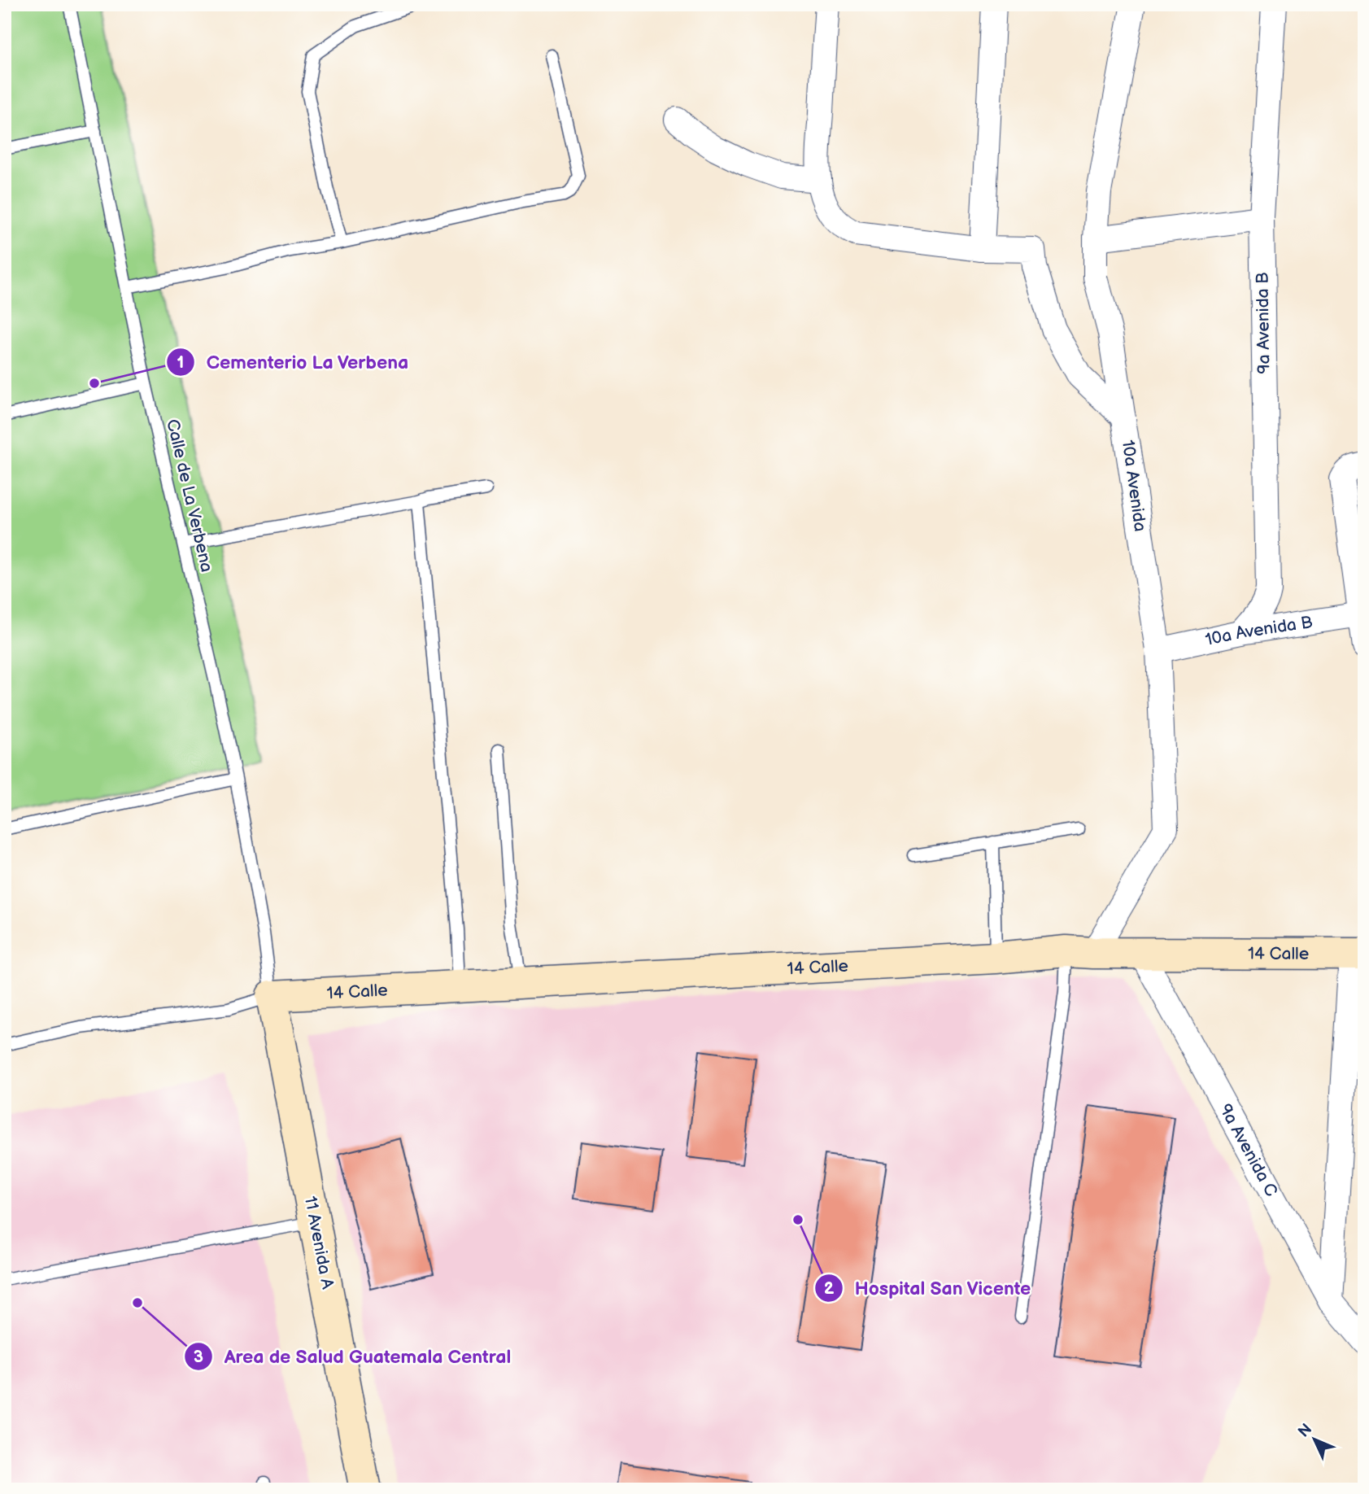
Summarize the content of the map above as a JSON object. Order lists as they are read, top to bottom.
{
  "streets": {
    "street": [
      "9a Avenida B",
      "10a Avenida",
      "10a Avenida B",
      "14 Calle",
      "9a Avenida C",
      "11 Avenida A"
    ],
    "lane": ["Calle de La Verbena"]
  },
  "crossings": [
    ["9a Avenida B", "10a Avenida B"],
    ["10a Avenida", "10a Avenida B"],
    ["10a Avenida", "14 Calle"],
    ["Calle de La Verbena", "14 Calle"],
    ["Calle de La Verbena", "11 Avenida A"],
    ["14 Calle", "9a Avenida C"],
    ["14 Calle", "11 Avenida A"]
  ],
  "places": ["Cementerio La Verbena", "Hospital San Vicente", "Area de Salud Guatemala Central"],
  "north": "top left"
}
